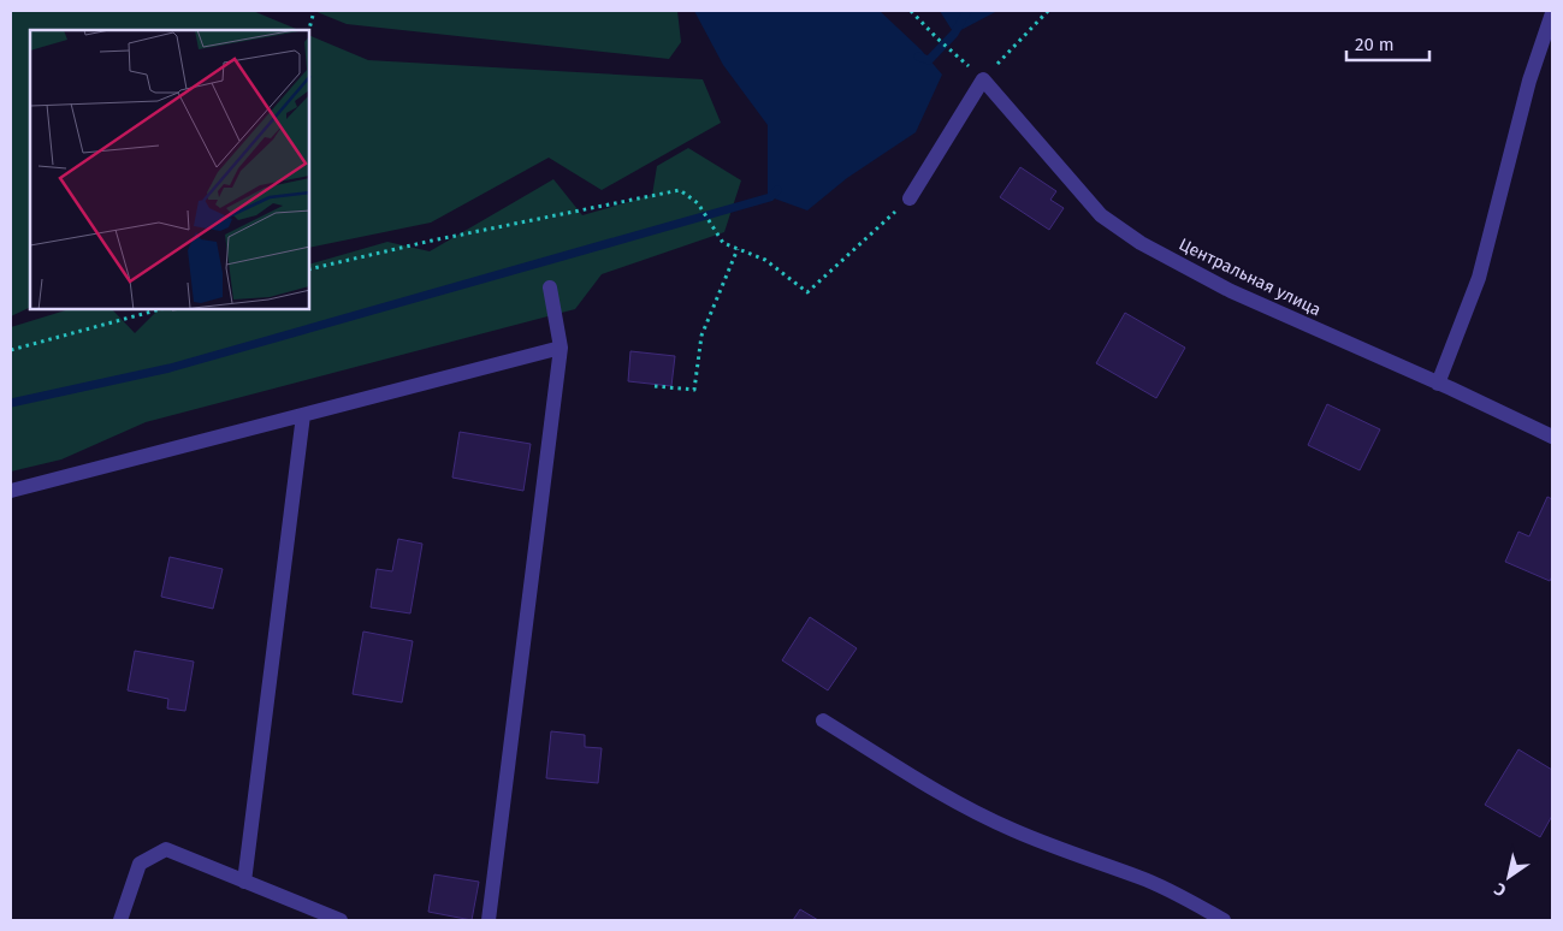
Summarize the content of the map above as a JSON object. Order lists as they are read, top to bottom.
{
  "streets": {
    "street": ["Центральная улица"]
  },
  "scale_bar": "20 m",
  "north": "bottom left"
}
